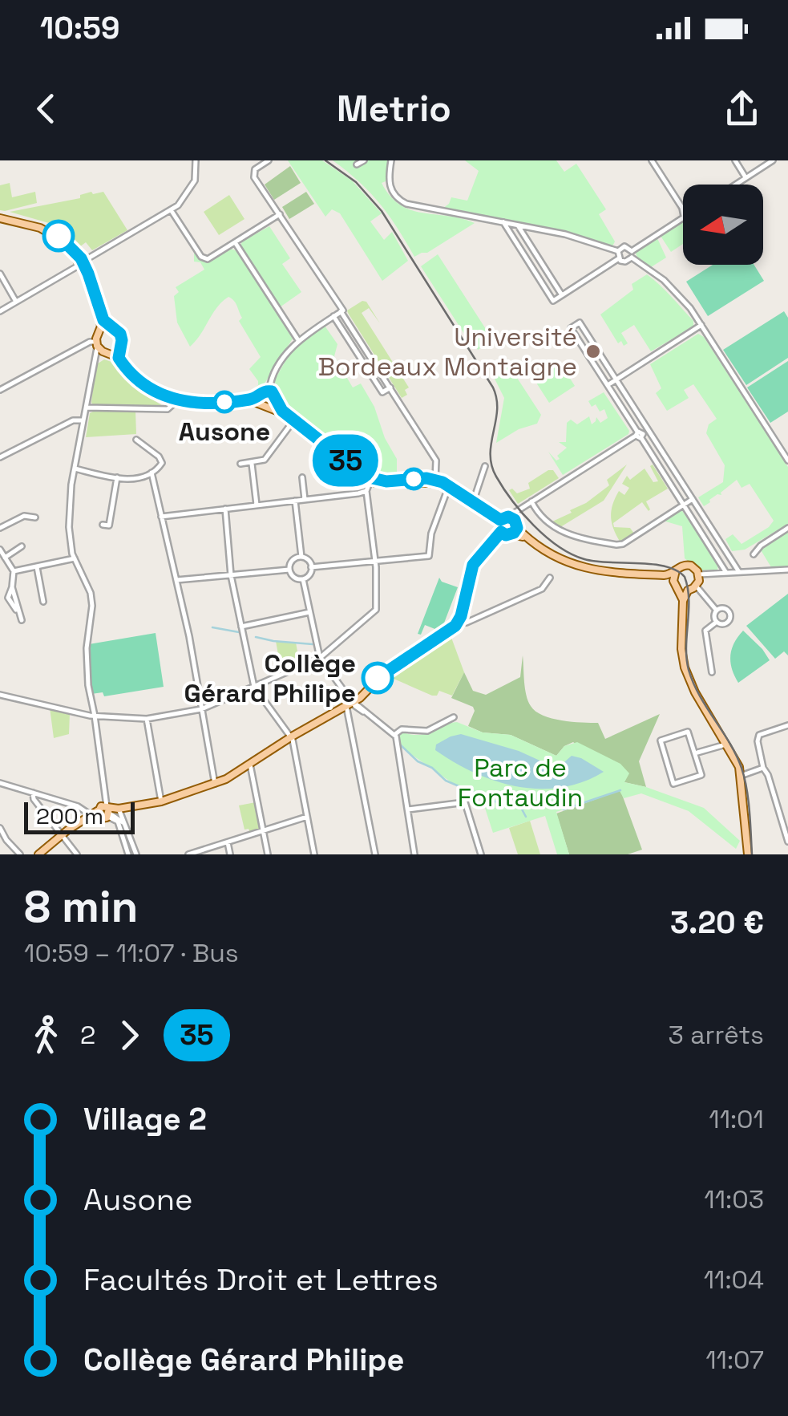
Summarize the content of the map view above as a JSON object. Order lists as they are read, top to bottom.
{
  "parks": ["Parc de Fontaudin"],
  "places": ["Université Bordeaux Montaigne", "Ausone", "Collège Gérard Philipe"],
  "lines": ["bus line 35"],
  "scale_bar": "200 m",
  "north": "left",
  "page": {
    "status": "10:59",
    "header": "Metrio",
    "on_map": "35",
    "scale": "200 m",
    "heading": ["8 min", "10:59 – 11:07 · Bus", "3.20 €"],
    "legs": ["2", "35", "3 arrêts"],
    "list": [
      {
        "name": "Village 2",
        "value": "11:01"
      },
      {
        "name": "Ausone",
        "value": "11:03"
      },
      {
        "name": "Facultés Droit et Lettres",
        "value": "11:04"
      },
      {
        "name": "Collège Gérard Philipe",
        "value": "11:07"
      }
    ]
  }
}
